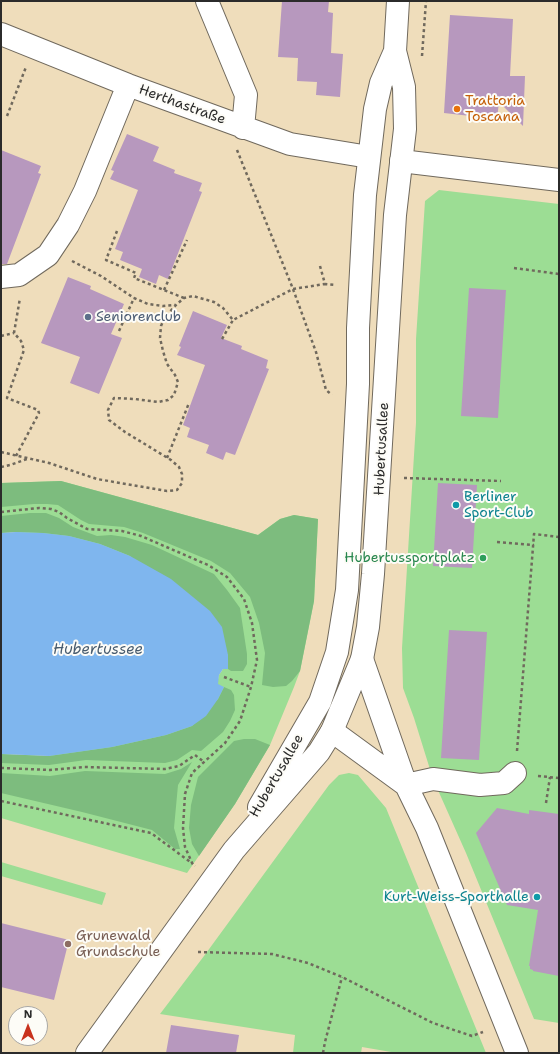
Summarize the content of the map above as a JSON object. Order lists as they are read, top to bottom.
{
  "streets": {
    "main road": ["Herthastraße", "Hubertusallee"]
  },
  "crossings": [
    ["Herthastraße", "Hubertusallee"]
  ],
  "water": ["Hubertussee"],
  "places": [
    "Trattoria Toscana",
    "Seniorenclub",
    "Berliner Sport-Club",
    "Hubertussportplatz",
    "Kurt-Weiss-Sporthalle",
    "Grunewald Grundschule"
  ],
  "north": "top"
}
